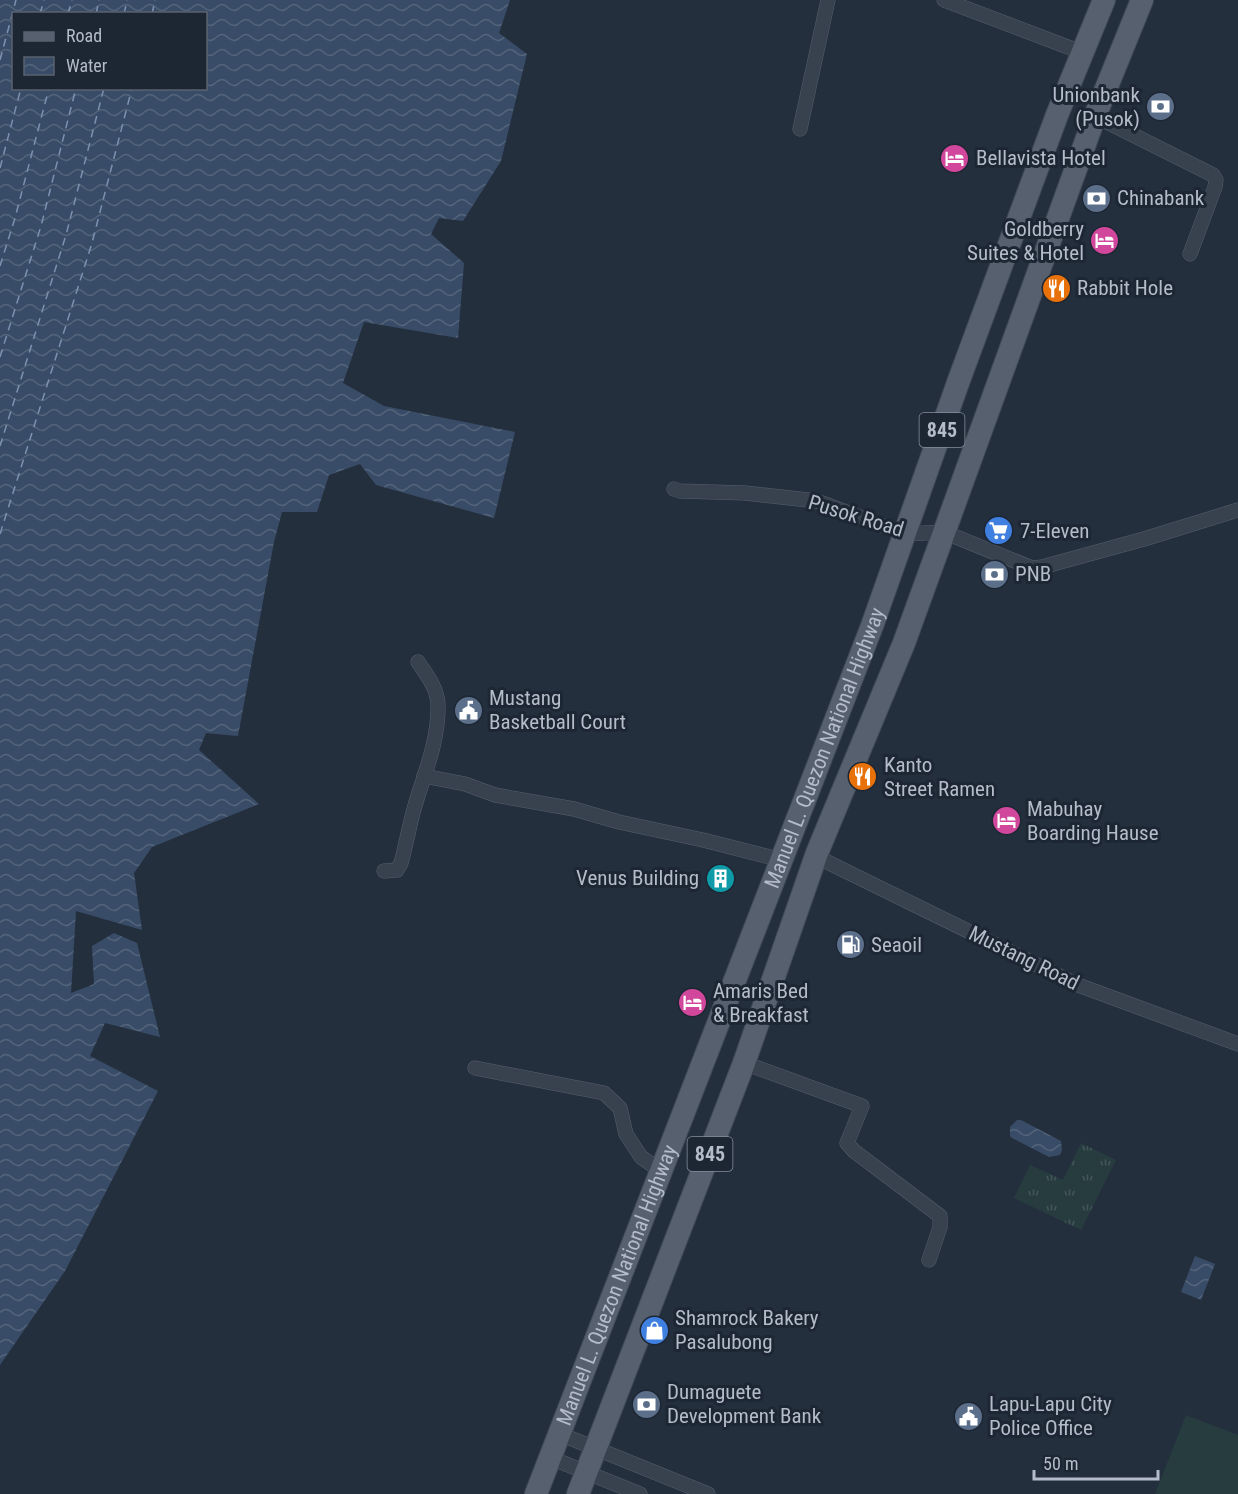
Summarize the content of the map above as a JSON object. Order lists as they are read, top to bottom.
{
  "streets": {
    "main road": ["845", "Manuel L. Quezon National Highway"],
    "street": ["Pusok Road", "Mustang Road"]
  },
  "crossings": [
    ["Pusok Road", "Manuel L. Quezon National Highway"],
    ["Manuel L. Quezon National Highway", "Mustang Road"]
  ],
  "places": {
    "bank": [
      "Unionbank (Pusok)",
      "Chinabank",
      "PNB",
      "Dumaguete Development Bank"
    ],
    "hotel": [
      "Bellavista Hotel",
      "Goldberry Suites & Hotel",
      "Mabuhay Boarding Hause",
      "Amaris Bed & Breakfast"
    ],
    "restaurant": ["Rabbit Hole", "Kanto Street Ramen"],
    "supermarket": ["7-Eleven"],
    "public building": ["Mustang Basketball Court", "Lapu-Lapu City Police Office"],
    "building": ["Venus Building"],
    "fuel station": ["Seaoil"],
    "shop": ["Shamrock Bakery Pasalubong"]
  },
  "legend": ["Road", "Water"],
  "scale_bar": "50 m"
}
